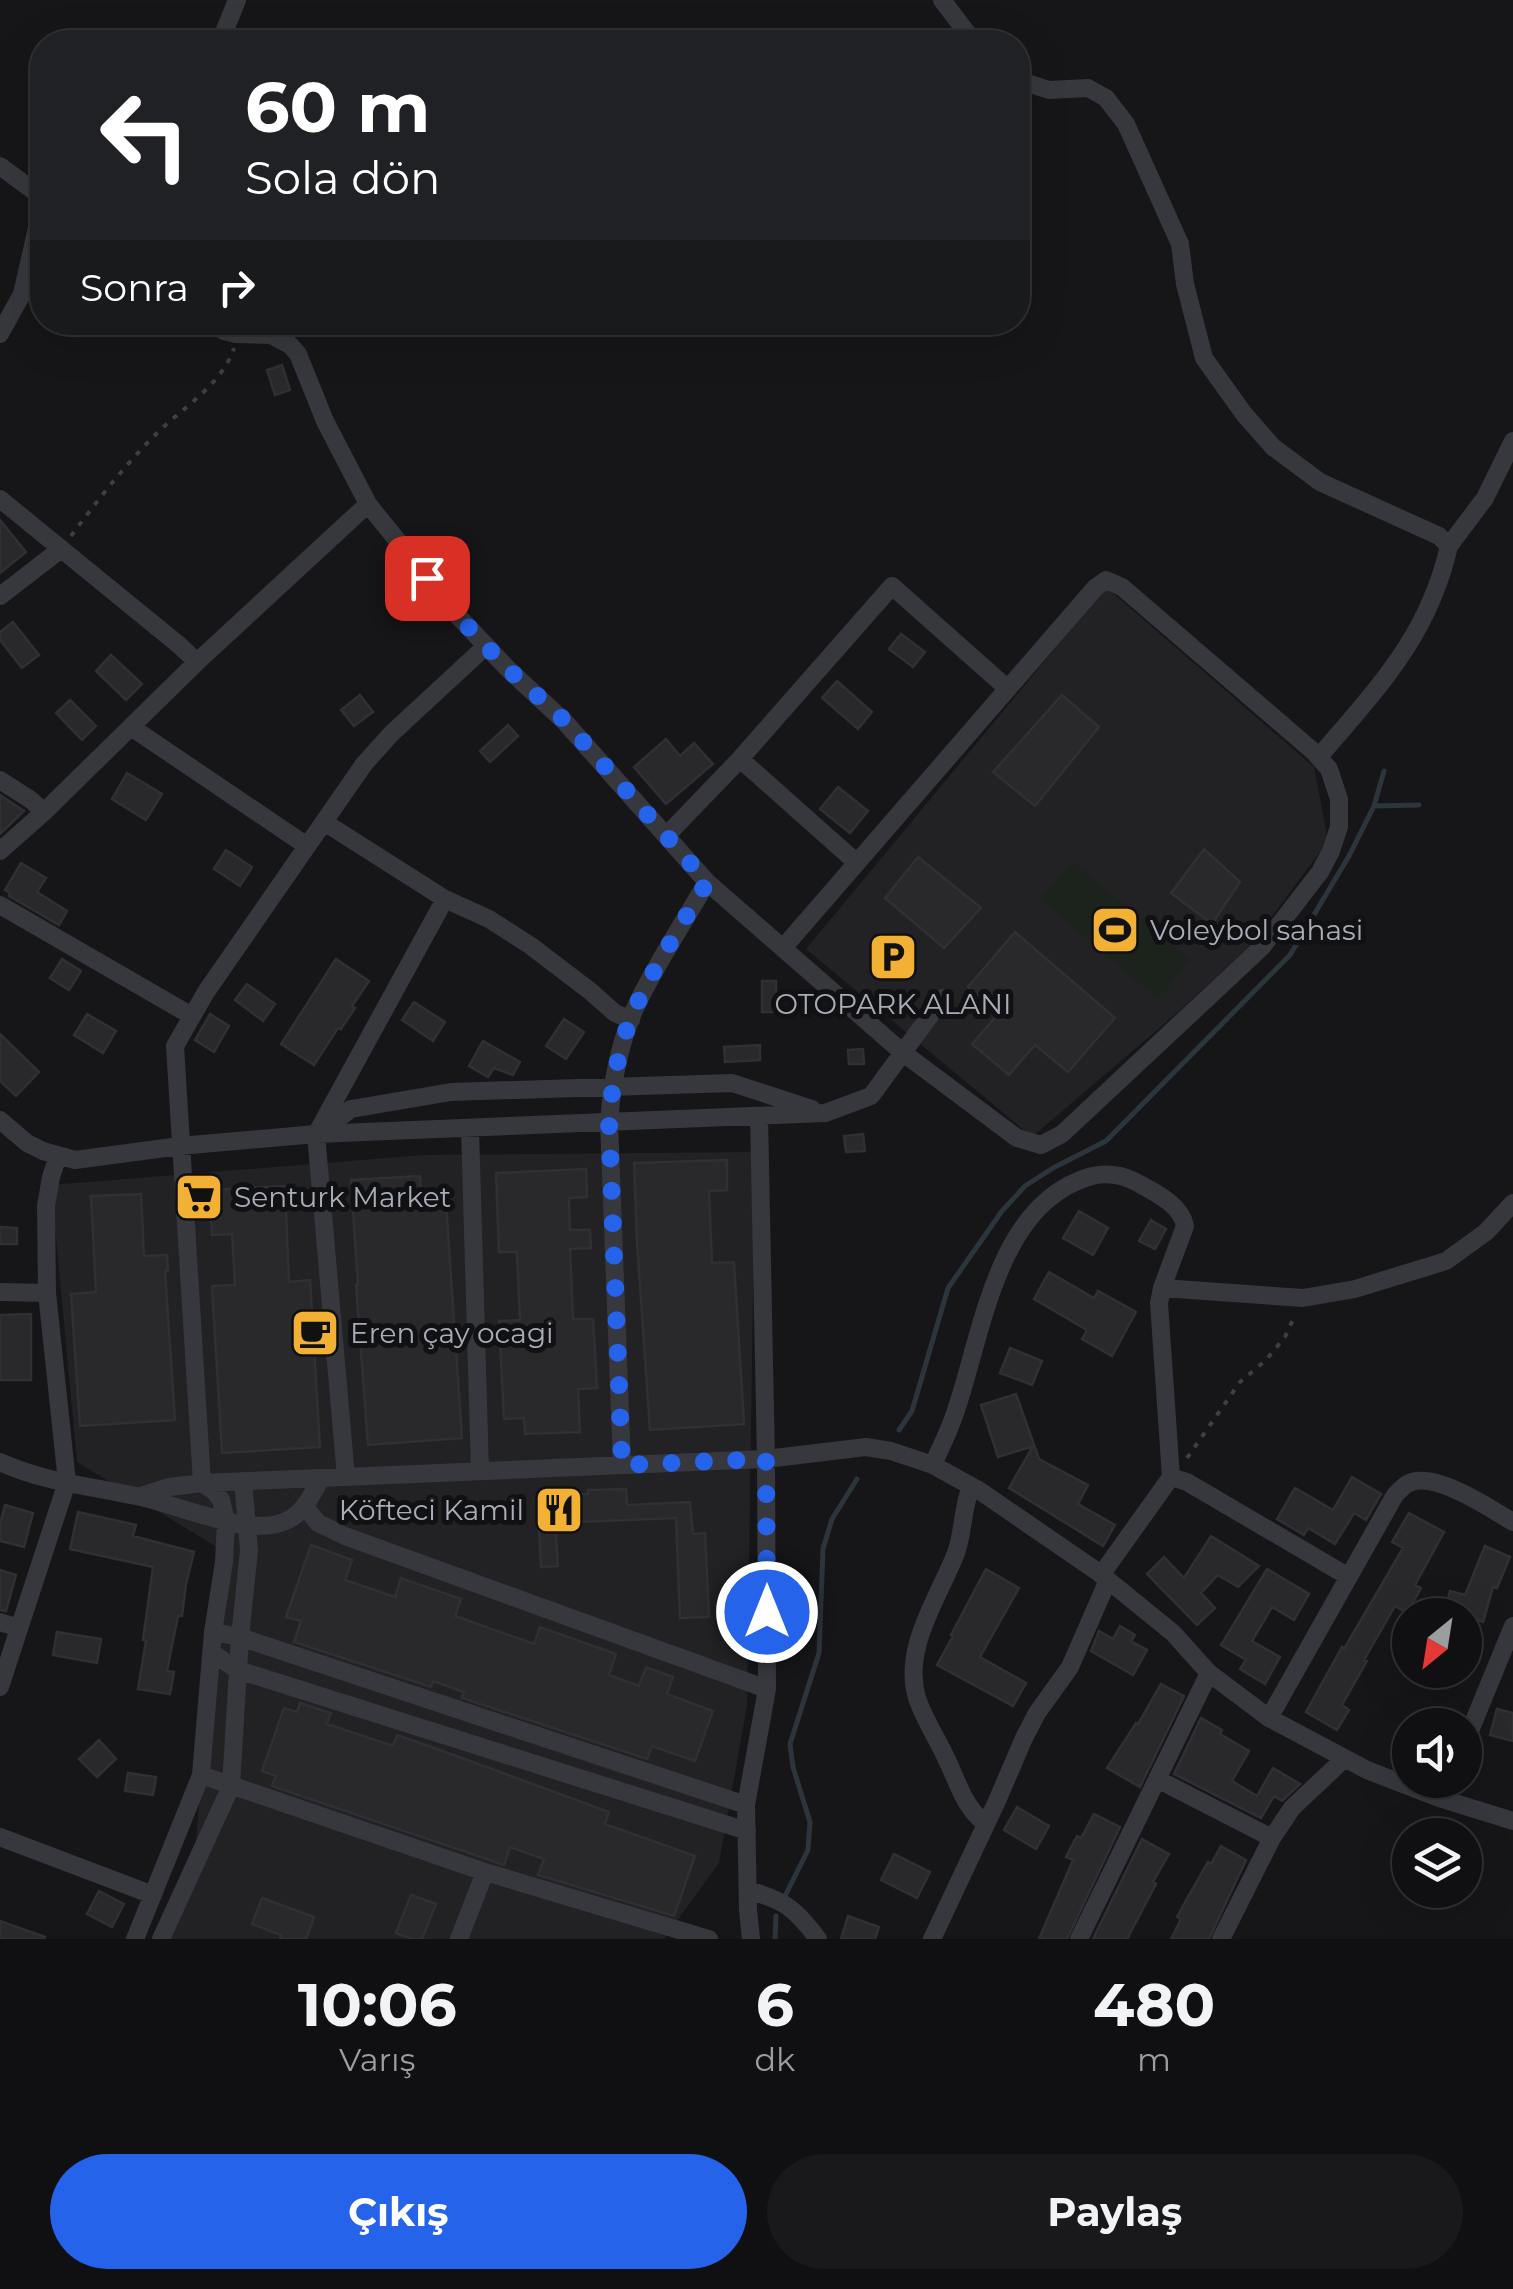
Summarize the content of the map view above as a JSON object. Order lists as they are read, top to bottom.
{
  "places": {
    "sports": ["Voleybol sahasi"],
    "parking": ["OTOPARK ALANI"],
    "supermarket": ["Senturk Market"],
    "cafe": ["Eren çay ocagi"],
    "restaurant": ["Köfteci Kamil"]
  },
  "north": "bottom left",
  "page": {
    "turn": ["60 m", "Sola dön"],
    "then": "Sonra",
    "eta": [
      "10:06",
      "Varış",
      "6",
      "dk",
      "480",
      "m"
    ],
    "buttons": ["Çıkış", "Paylaş"]
  }
}
